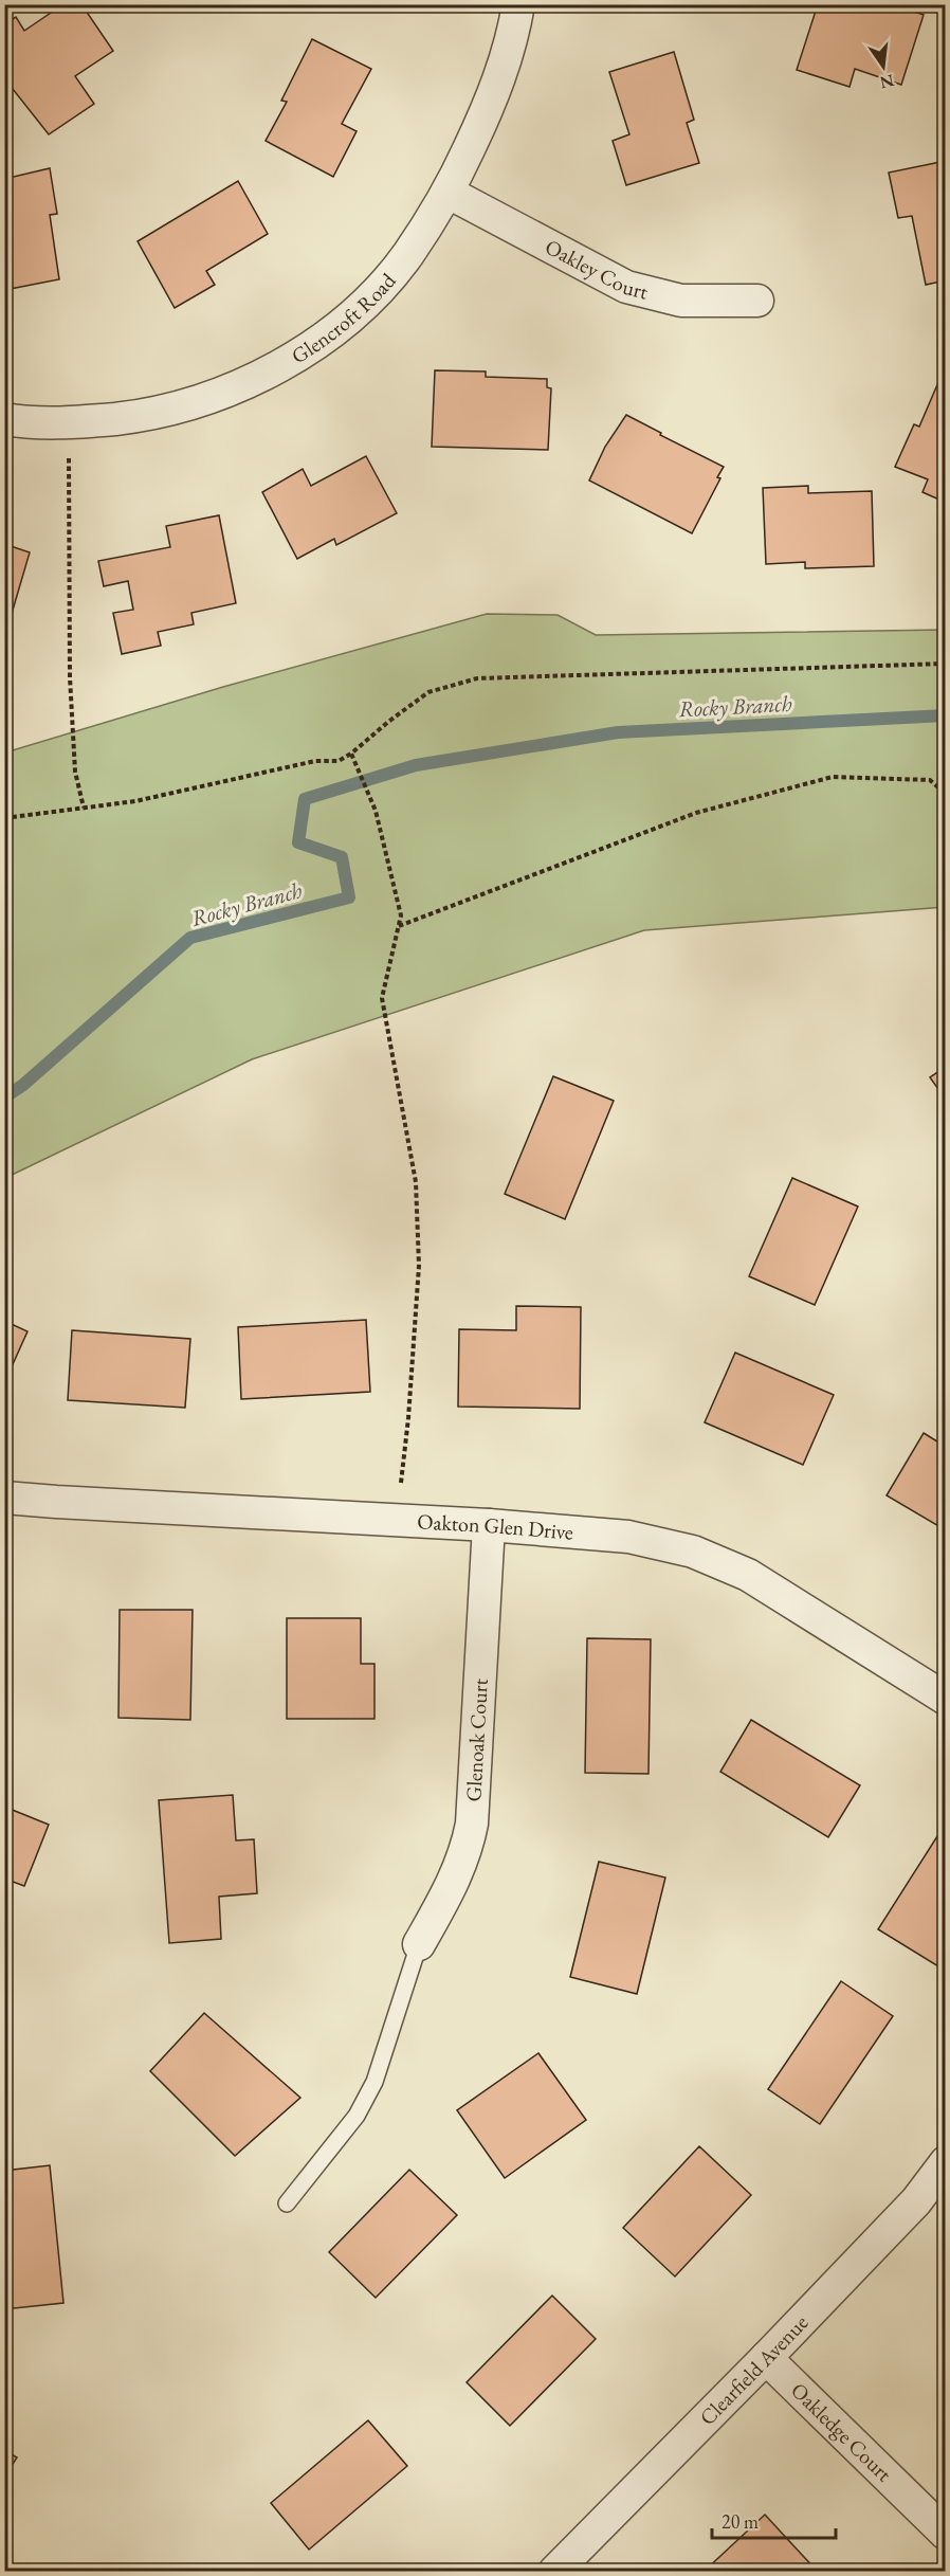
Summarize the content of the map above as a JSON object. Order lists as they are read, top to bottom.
{
  "streets": {
    "street": [
      "Oakley Court",
      "Glencroft Road",
      "Oakton Glen Drive",
      "Glenoak Court",
      "Clearfield Avenue",
      "Oakledge Court"
    ]
  },
  "crossings": [
    ["Oakley Court", "Glencroft Road"],
    ["Oakton Glen Drive", "Glenoak Court"],
    ["Clearfield Avenue", "Oakledge Court"]
  ],
  "water": ["Rocky Branch"],
  "scale_bar": "20 m",
  "north": "bottom"
}
